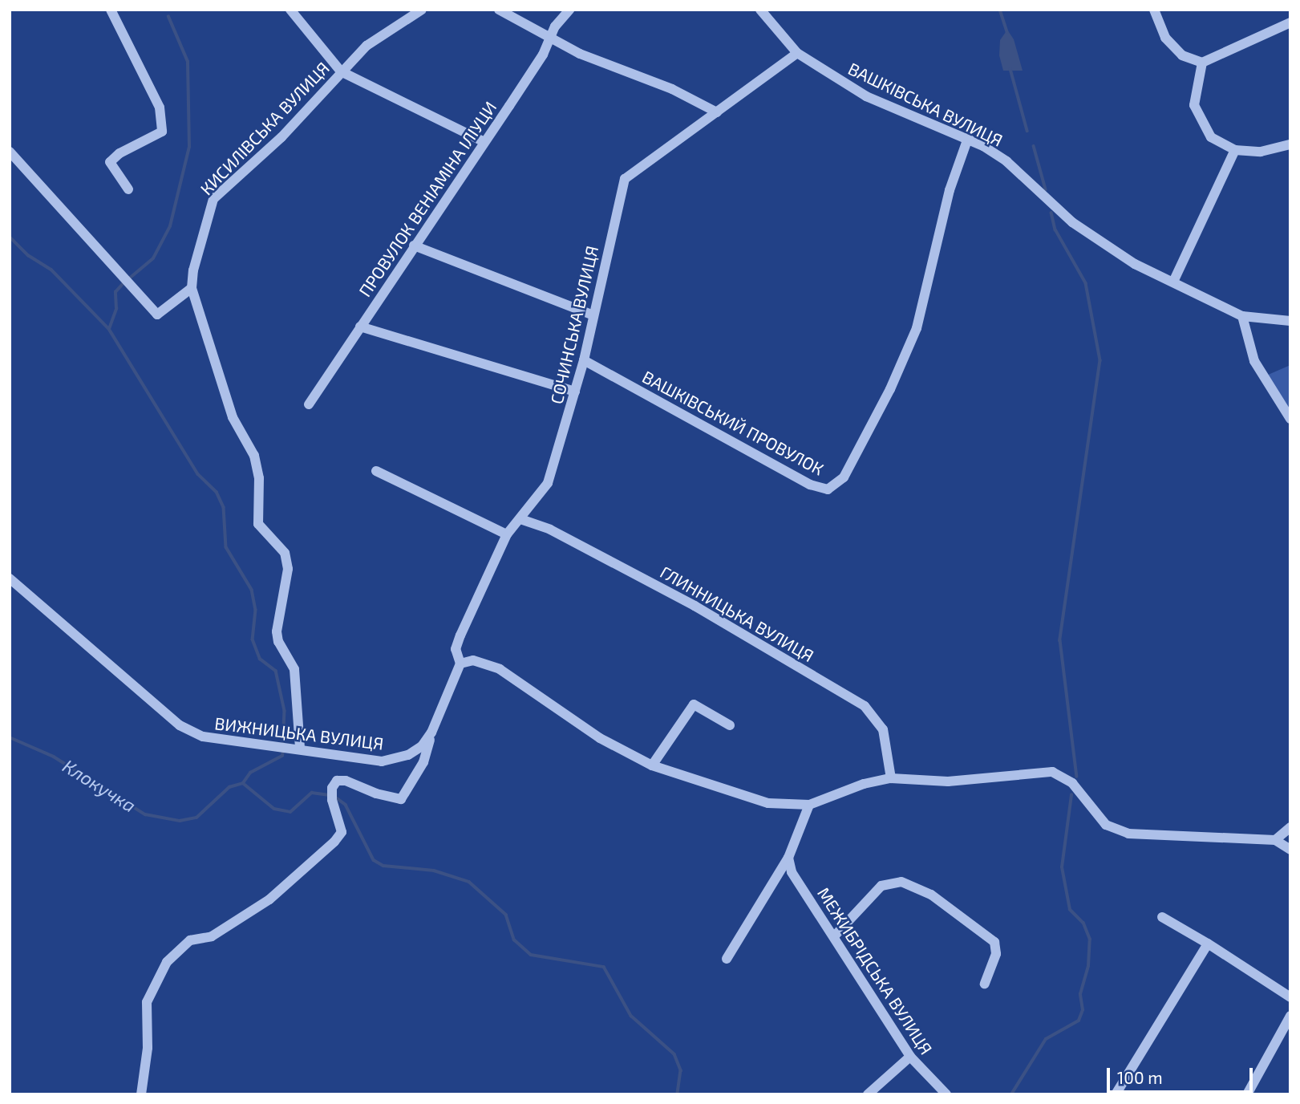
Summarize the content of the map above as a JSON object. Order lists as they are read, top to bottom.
{
  "streets": {
    "street": [
      "ВАШКІВСЬКА ВУЛИЦЯ",
      "КИСИЛІВСЬКА ВУЛИЦЯ",
      "ПРОВУЛОК ВЕНІАМІНА ІЛІУЦИ",
      "СОЧИНСЬКА ВУЛИЦЯ",
      "ВАШКІВСЬКИЙ ПРОВУЛОК",
      "ГЛИННИЦЬКА ВУЛИЦЯ",
      "ВИЖНИЦЬКА ВУЛИЦЯ",
      "МЕЖИБРІДСЬКА ВУЛИЦЯ"
    ]
  },
  "crossings": [
    ["ВАШКІВСЬКА ВУЛИЦЯ", "СОЧИНСЬКА ВУЛИЦЯ"],
    ["ВАШКІВСЬКА ВУЛИЦЯ", "ВАШКІВСЬКИЙ ПРОВУЛОК"],
    ["КИСИЛІВСЬКА ВУЛИЦЯ", "ВИЖНИЦЬКА ВУЛИЦЯ"],
    ["СОЧИНСЬКА ВУЛИЦЯ", "ВАШКІВСЬКИЙ ПРОВУЛОК"],
    ["СОЧИНСЬКА ВУЛИЦЯ", "ГЛИННИЦЬКА ВУЛИЦЯ"],
    ["СОЧИНСЬКА ВУЛИЦЯ", "ВИЖНИЦЬКА ВУЛИЦЯ"]
  ],
  "water": ["Клокучка"],
  "scale_bar": "100 m"
}
